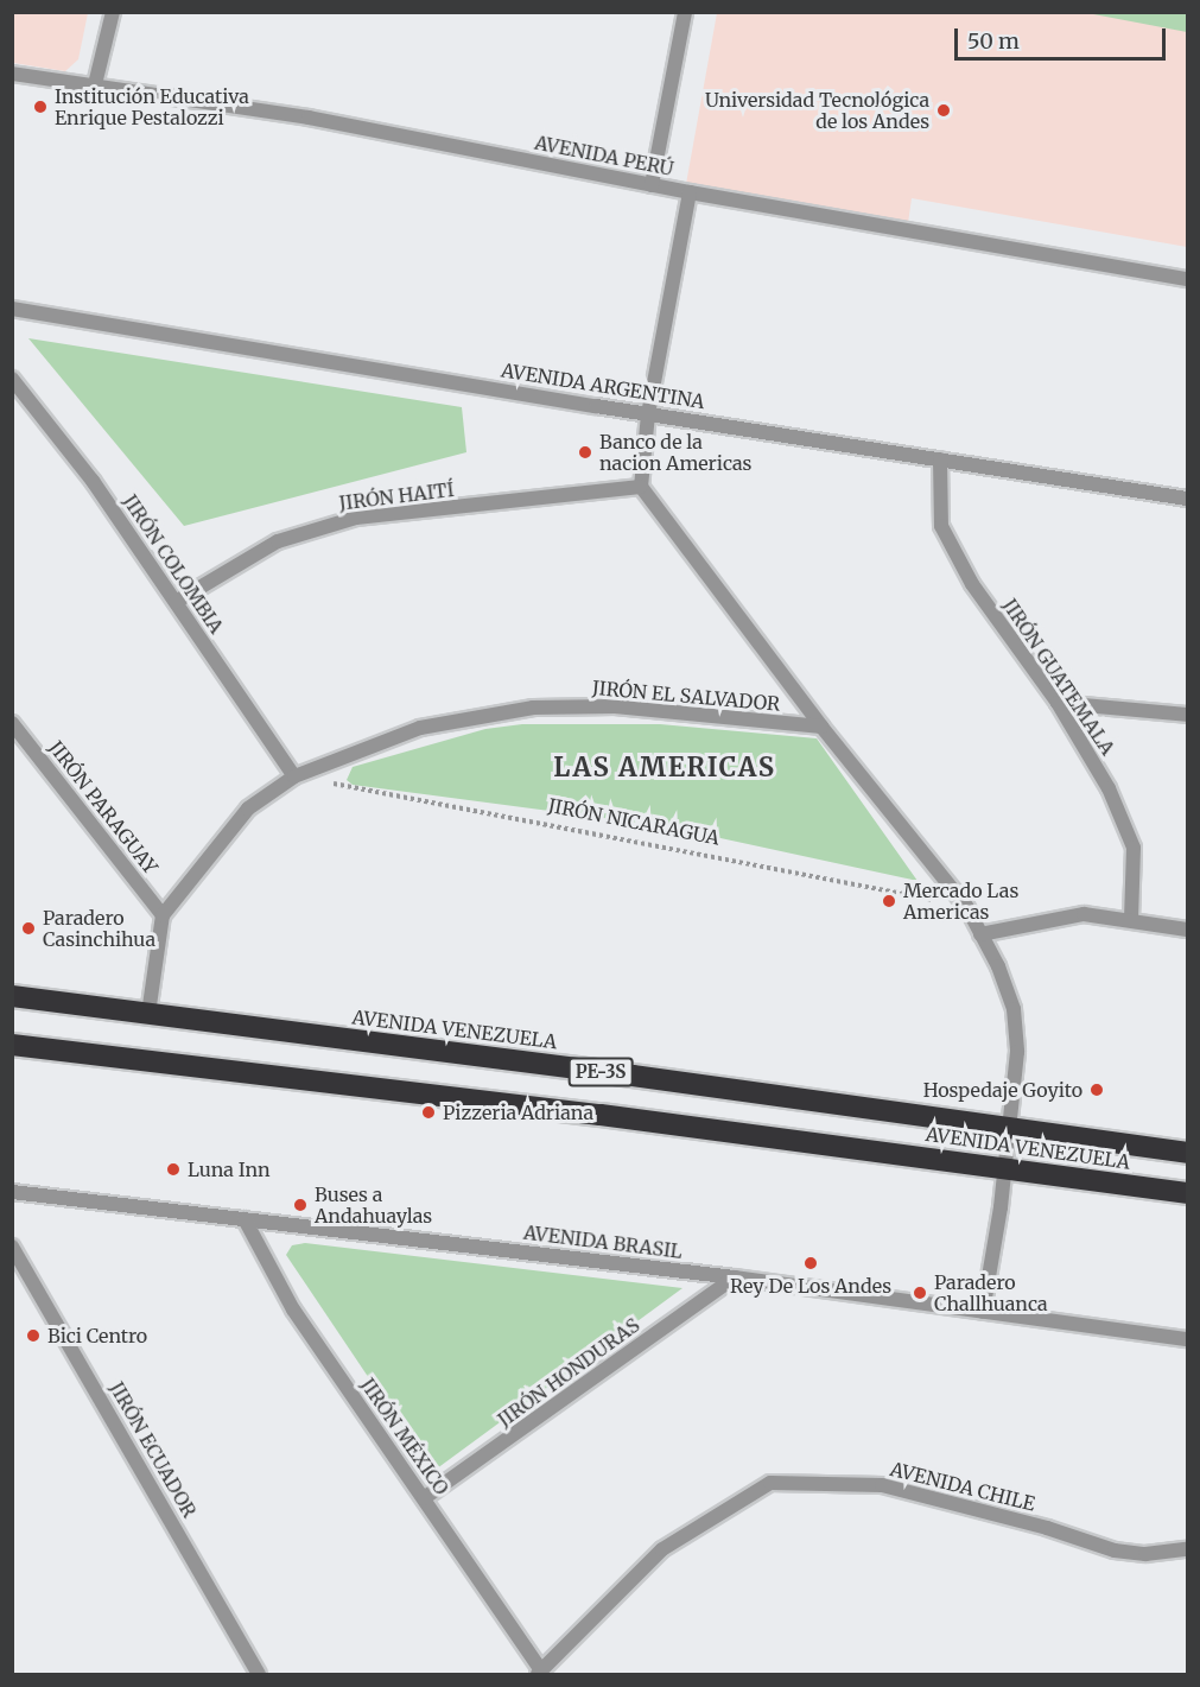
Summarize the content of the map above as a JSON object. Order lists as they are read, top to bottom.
{
  "streets": {
    "highway": ["AVENIDA VENEZUELA", "PE-3S"],
    "street": [
      "AVENIDA PERÚ",
      "AVENIDA ARGENTINA",
      "JIRÓN HAITÍ",
      "JIRÓN COLOMBIA",
      "JIRÓN GUATEMALA",
      "JIRÓN EL SALVADOR",
      "JIRÓN PARAGUAY",
      "AVENIDA BRASIL",
      "JIRÓN HONDURAS",
      "JIRÓN MÉXICO",
      "JIRÓN ECUADOR",
      "AVENIDA CHILE"
    ],
    "path": ["JIRÓN NICARAGUA"]
  },
  "crossings": [
    ["AVENIDA ARGENTINA", "JIRÓN GUATEMALA"],
    ["JIRÓN HAITÍ", "JIRÓN COLOMBIA"],
    ["JIRÓN COLOMBIA", "JIRÓN EL SALVADOR"],
    ["JIRÓN COLOMBIA", "JIRÓN NICARAGUA"],
    ["JIRÓN EL SALVADOR", "JIRÓN PARAGUAY"],
    ["JIRÓN EL SALVADOR", "JIRÓN NICARAGUA"],
    ["AVENIDA BRASIL", "JIRÓN HONDURAS"],
    ["AVENIDA BRASIL", "JIRÓN MÉXICO"],
    ["JIRÓN HONDURAS", "JIRÓN MÉXICO"],
    ["JIRÓN MÉXICO", "AVENIDA CHILE"]
  ],
  "districts": ["LAS AMERICAS"],
  "places": [
    "Institución Educativa Enrique Pestalozzi",
    "Universidad Tecnológica de los Andes",
    "Banco de la nacion Americas",
    "Mercado Las Americas",
    "Paradero Casinchihua",
    "Hospedaje Goyito",
    "Pizzeria Adriana",
    "Luna Inn",
    "Buses a Andahuaylas",
    "Rey De Los Andes",
    "Paradero Challhuanca",
    "Bici Centro"
  ],
  "scale_bar": "50 m"
}
